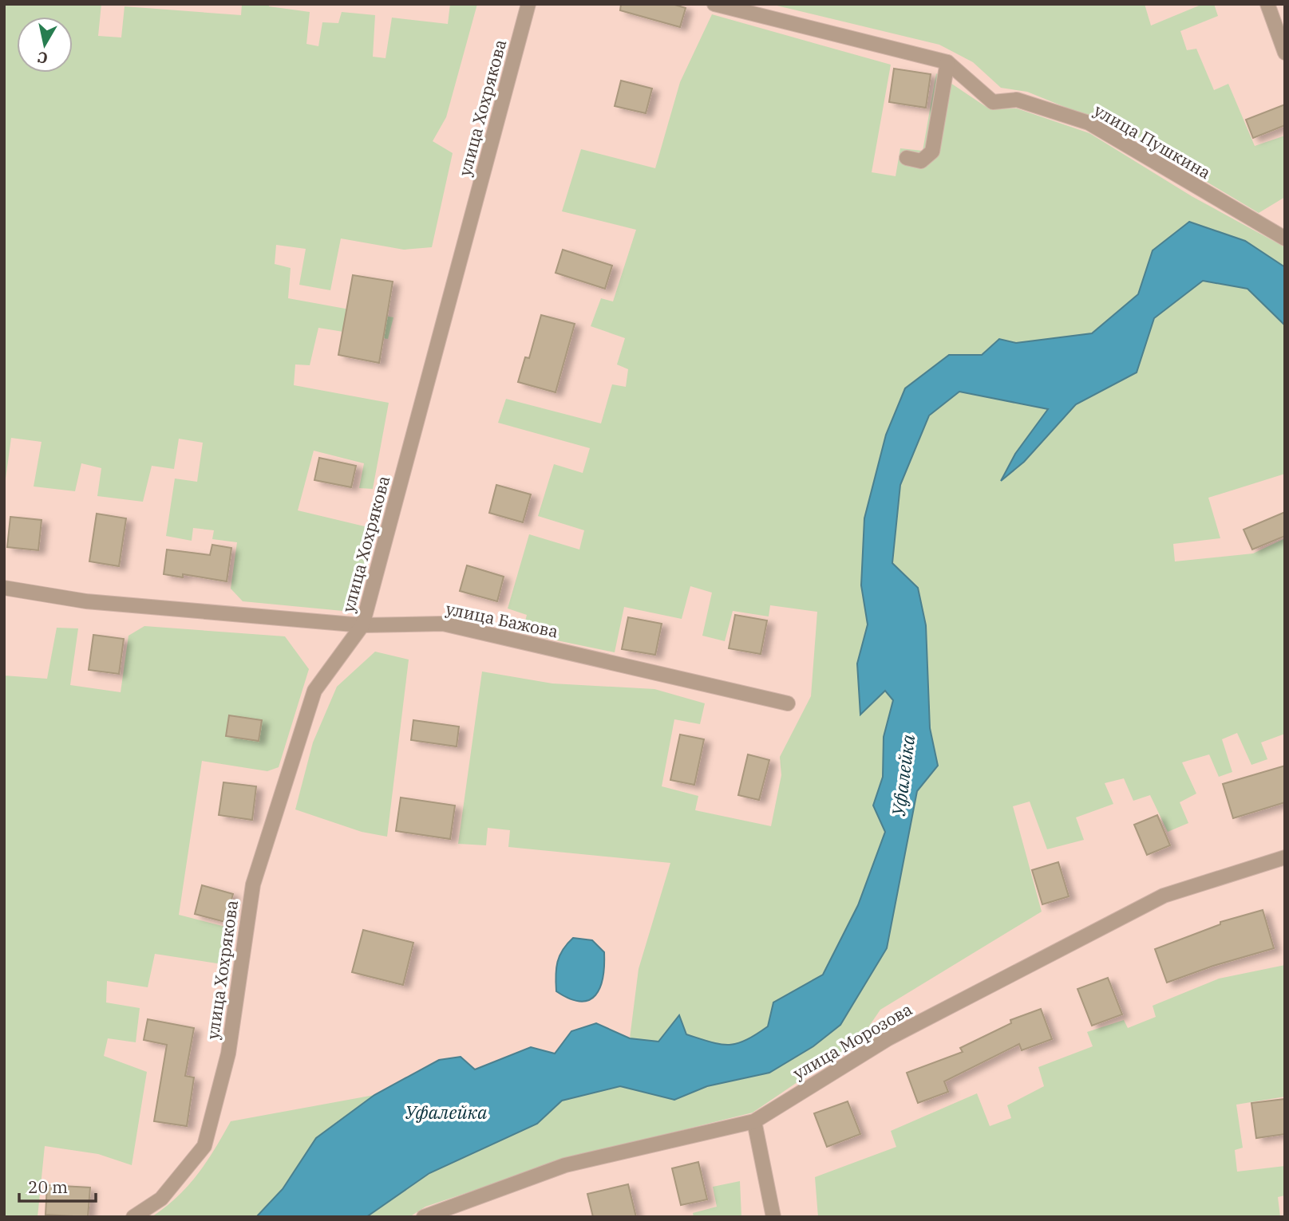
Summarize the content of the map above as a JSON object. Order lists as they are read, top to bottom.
{
  "streets": {
    "street": [
      "улица Хохрякова",
      "улица Пушкина",
      "улица Бажова",
      "улица Морозова"
    ]
  },
  "crossings": [
    ["улица Хохрякова", "улица Бажова"]
  ],
  "water": ["Уфалейка"],
  "scale_bar": "20 m",
  "north": "bottom"
}
